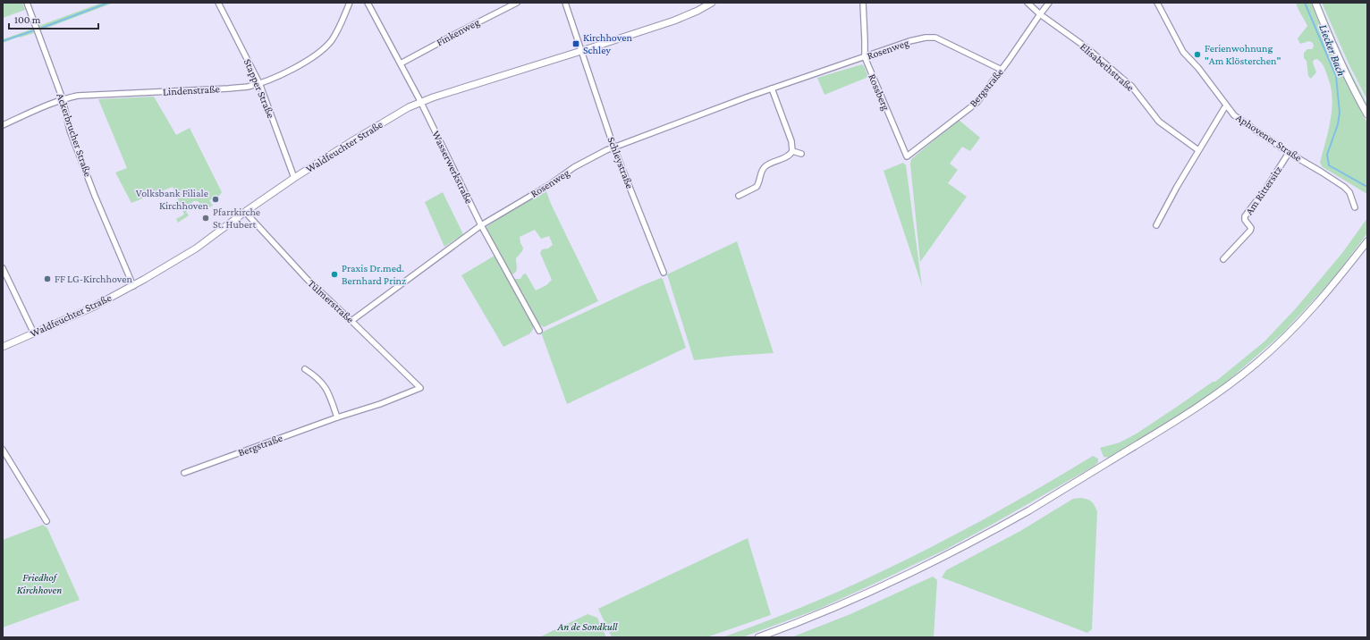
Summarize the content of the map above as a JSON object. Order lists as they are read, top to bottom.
{
  "streets": {
    "main road": ["Waldfeuchter Straße"],
    "street": [
      "Finkenweg",
      "Rosenweg",
      "Elisabethstraße",
      "Bergstraße",
      "Stapper Straße",
      "Lindenstraße",
      "Rossberg",
      "Ackerbrucher Straße",
      "Aphovener Straße",
      "Schleystraße",
      "Wasserwerkstraße",
      "Am Rittersitz",
      "Tülmerstraße"
    ]
  },
  "crossings": [
    ["Finkenweg", "Wasserwerkstraße"],
    ["Rosenweg", "Bergstraße"],
    ["Rosenweg", "Rossberg"],
    ["Rosenweg", "Schleystraße"],
    ["Rosenweg", "Wasserwerkstraße"],
    ["Rosenweg", "Tülmerstraße"],
    ["Elisabethstraße", "Bergstraße"],
    ["Bergstraße", "Rossberg"],
    ["Bergstraße", "Tülmerstraße"],
    ["Stapper Straße", "Lindenstraße"],
    ["Stapper Straße", "Waldfeuchter Straße"],
    ["Lindenstraße", "Ackerbrucher Straße"],
    ["Ackerbrucher Straße", "Waldfeuchter Straße"],
    ["Aphovener Straße", "Am Rittersitz"],
    ["Waldfeuchter Straße", "Schleystraße"],
    ["Waldfeuchter Straße", "Wasserwerkstraße"],
    ["Waldfeuchter Straße", "Tülmerstraße"]
  ],
  "water": ["Liecker Bach"],
  "parks": ["Friedhof Kirchhoven", "An de Sondkull"],
  "places": {
    "transit": ["Kirchhoven Schley"],
    "other": [
      "Ferienwohnung \"Am Klösterchen\"",
      "Volksbank Filiale Kirchhoven",
      "Pfarrkirche St. Hubert",
      "Praxis Dr.med. Bernhard Prinz",
      "FF LG-Kirchhoven"
    ]
  },
  "scale_bar": "100 m"
}
